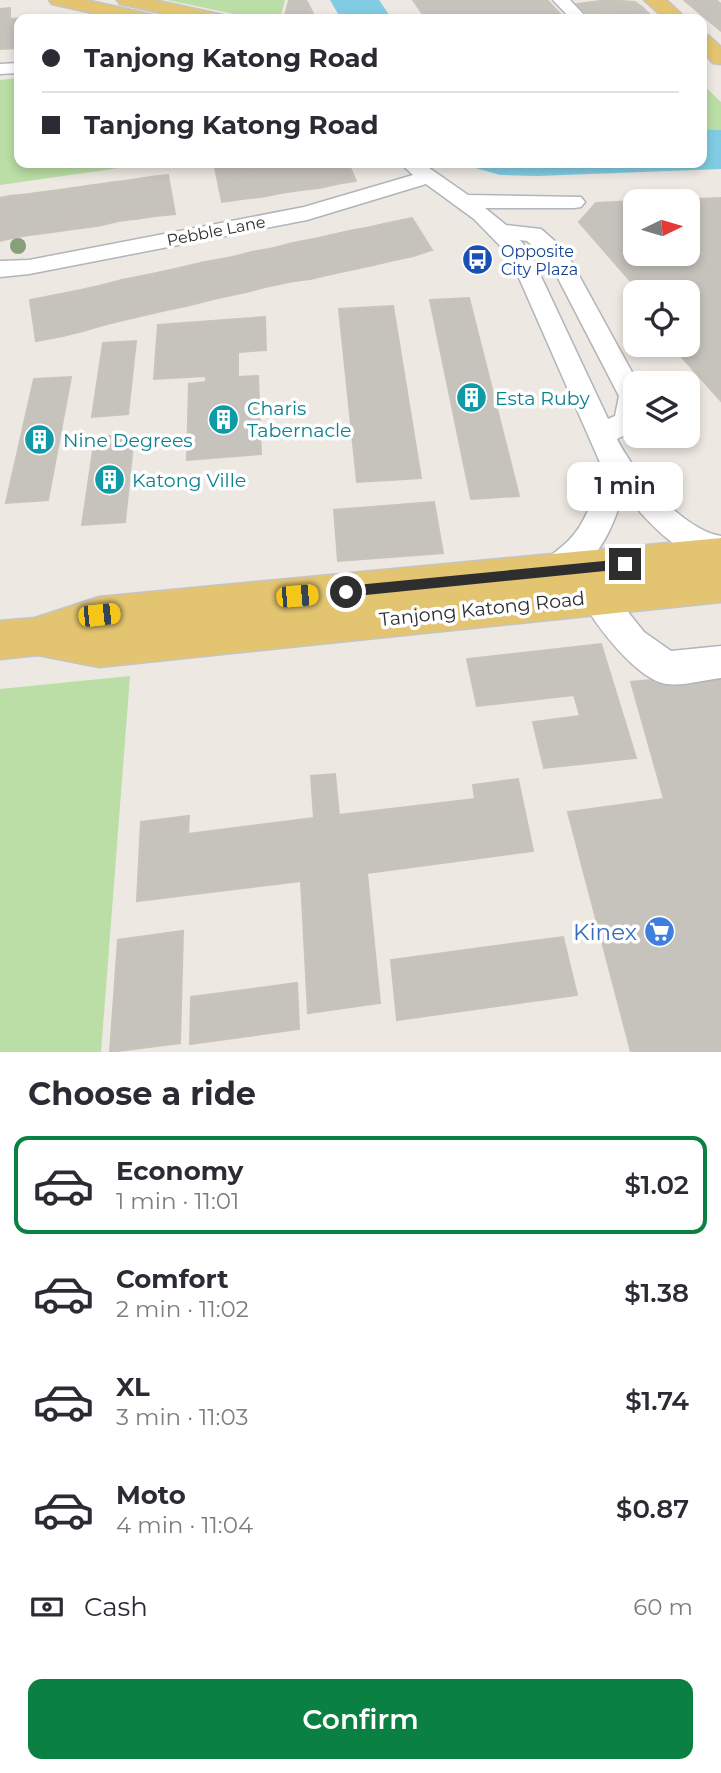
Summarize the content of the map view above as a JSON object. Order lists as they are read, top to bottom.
{
  "streets": {
    "main road": ["Tanjong Katong Road"],
    "street": ["Pebble Lane"]
  },
  "places": {
    "bus stop": ["Opposite City Plaza"],
    "building": [
      "Esta Ruby",
      "Charis Tabernacle",
      "Nine Degrees",
      "Katong Ville"
    ],
    "supermarket": ["Kinex"]
  },
  "north": "right",
  "page": {
    "banner": ["Tanjong Katong Road", "Tanjong Katong Road"],
    "bubble": "1 min",
    "heading": "Choose a ride",
    "list": [
      {
        "name": "Economy",
        "note": "1 min · 11:01",
        "value": "$1.02"
      },
      {
        "name": "Comfort",
        "note": "2 min · 11:02",
        "value": "$1.38"
      },
      {
        "name": "XL",
        "note": "3 min · 11:03",
        "value": "$1.74"
      },
      {
        "name": "Moto",
        "note": "4 min · 11:04",
        "value": "$0.87"
      }
    ],
    "pay": ["Cash", "60 m"],
    "buttons": "Confirm"
  }
}
